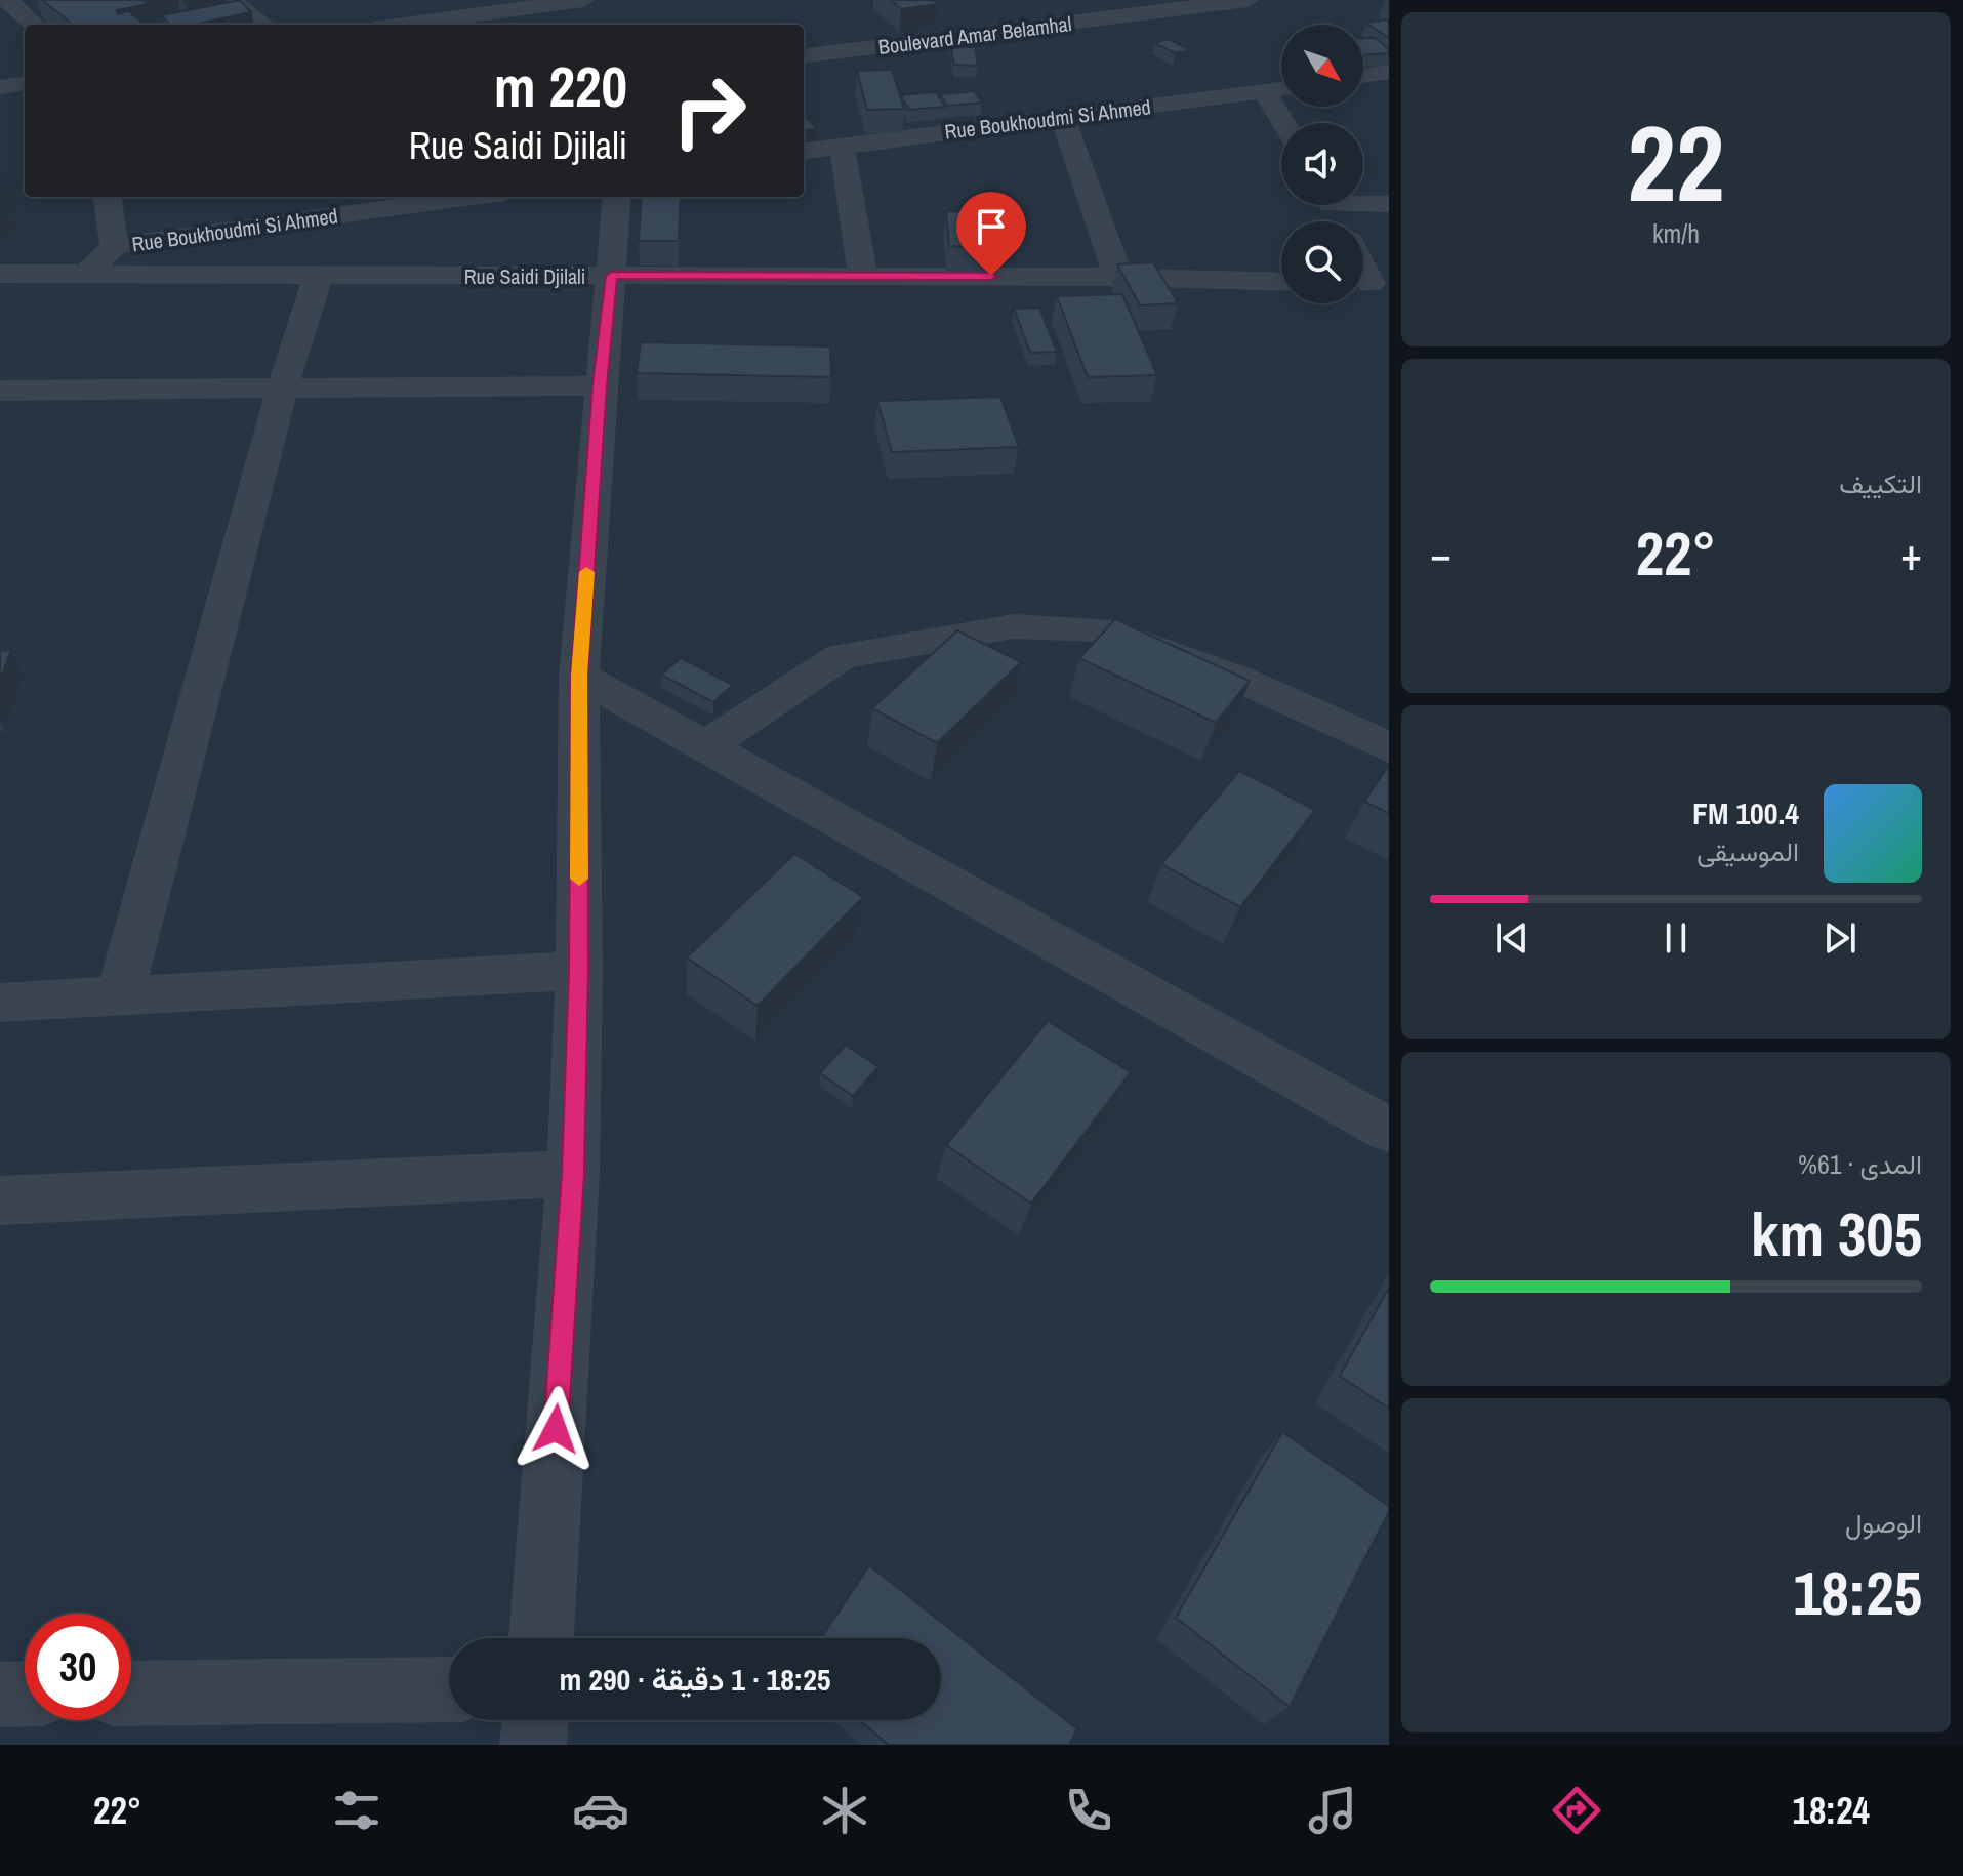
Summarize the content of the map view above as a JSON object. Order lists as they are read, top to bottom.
{
  "streets": {
    "street": ["Boulevard Amar Belamhal", "Rue Boukhoudmi Si Ahmed", "Rue Saidi Djilali"]
  },
  "north": "bottom right",
  "page": {
    "tile": [
      ["22", "km/h"],
      "التكييف",
      ["المدى · 61%", "305 km"],
      ["الوصول", "18:25"]
    ],
    "turn": ["220 m", "Rue Saidi Djilali"],
    "heat": ["−", "22°", "+"],
    "song": ["100.4 FM", "الموسيقى"],
    "limit": "30",
    "trip": "18:25 · 1 دقيقة · 290 m",
    "tabs": ["18:24", "22°"]
  }
}
